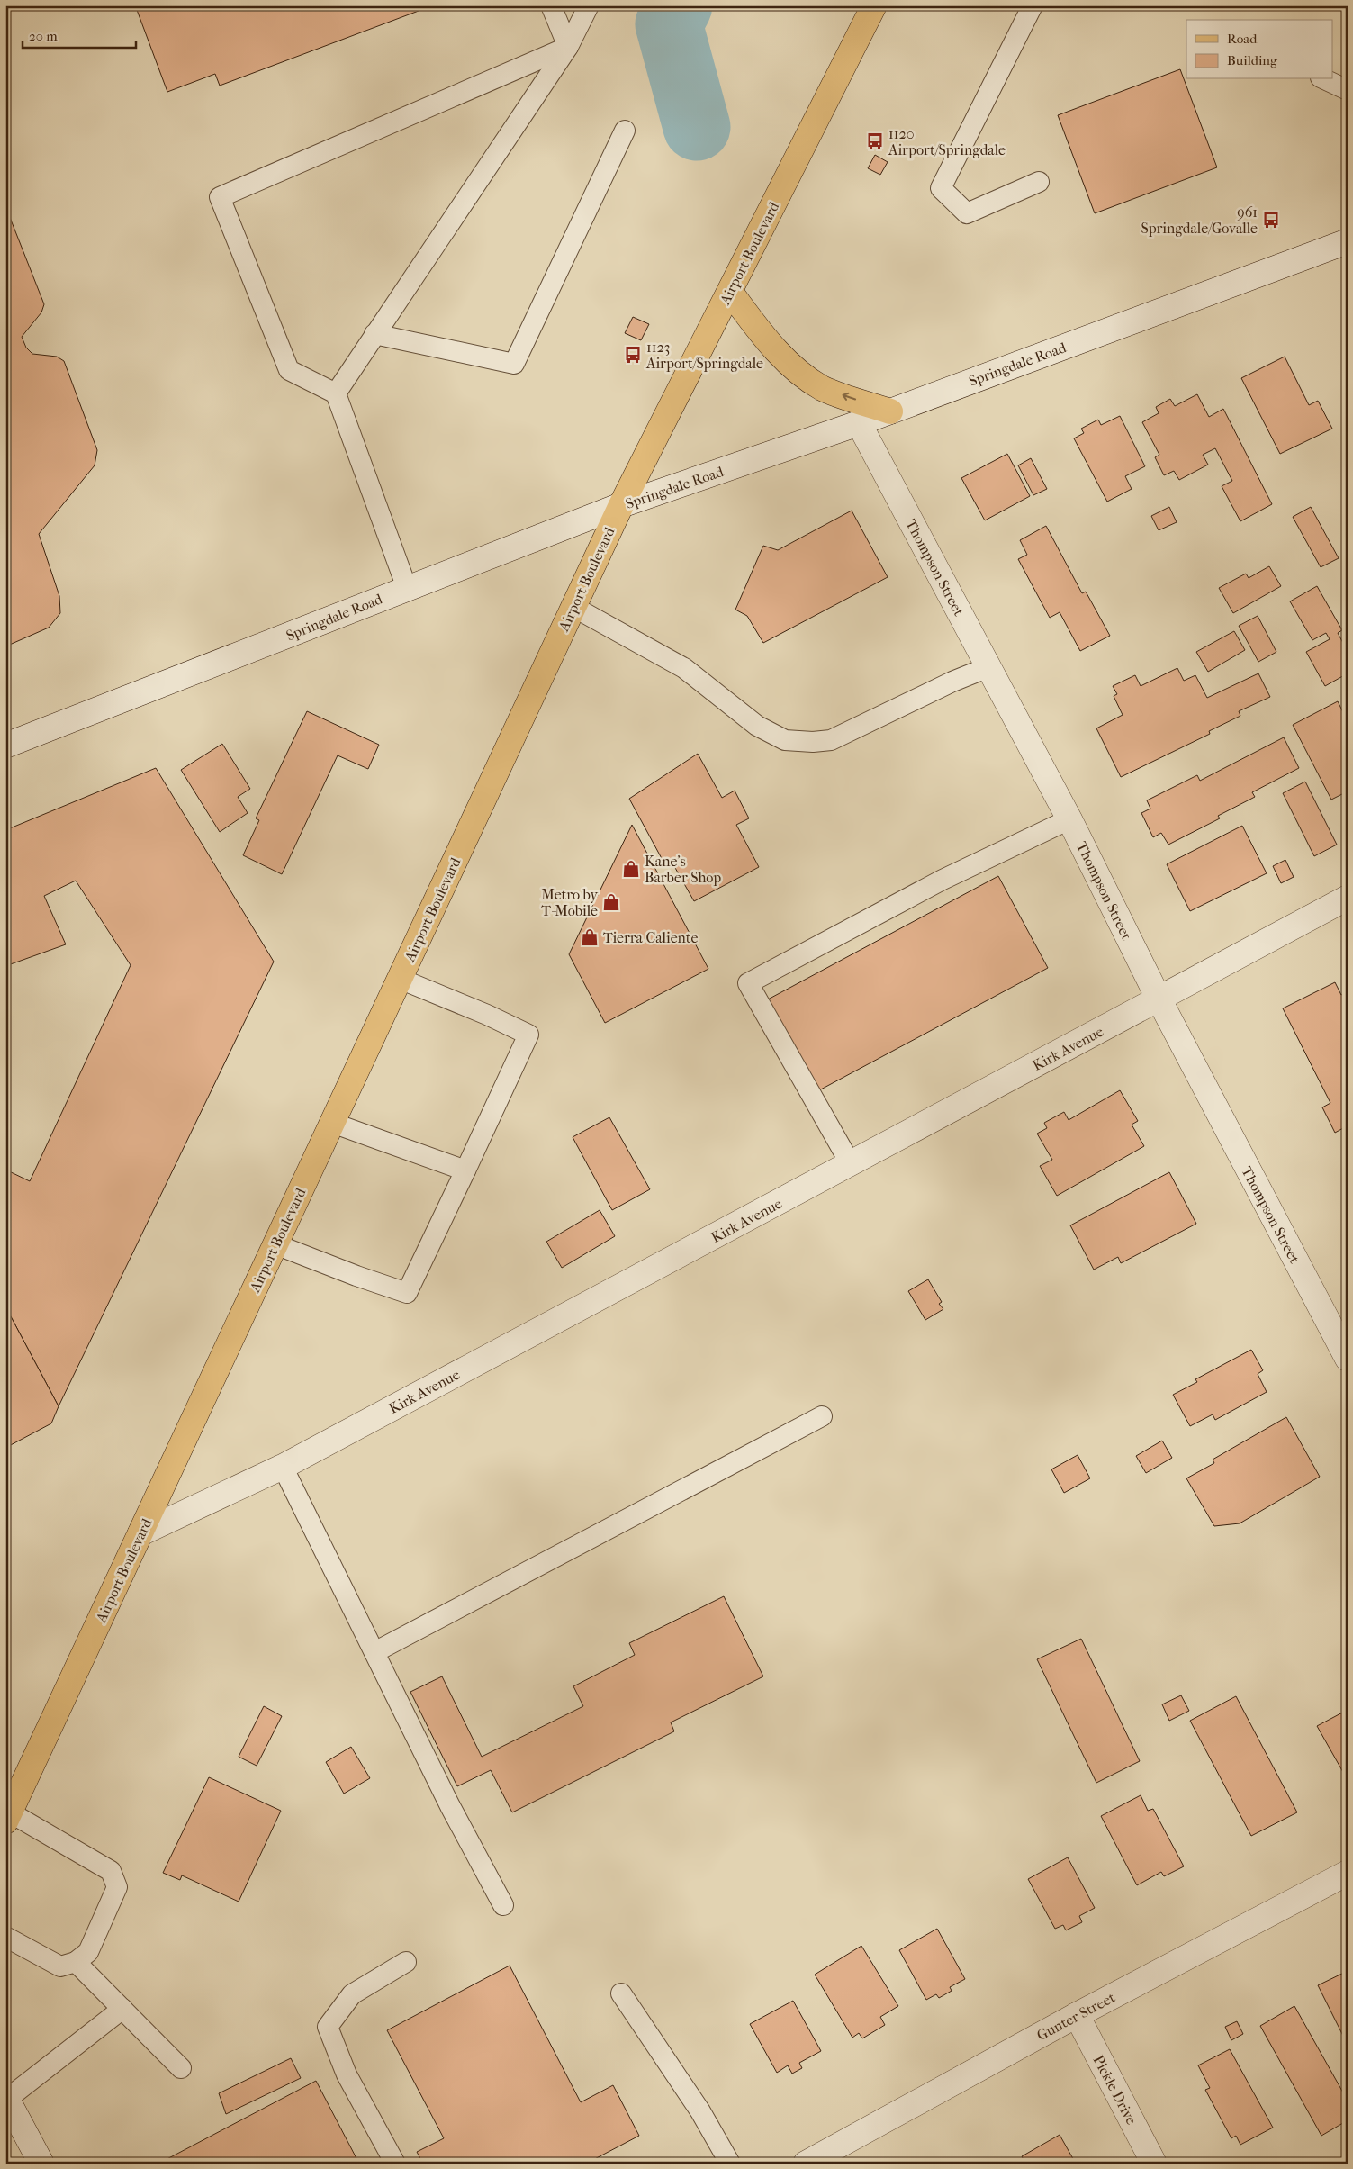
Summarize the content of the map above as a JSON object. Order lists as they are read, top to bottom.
{
  "streets": {
    "main road": ["Airport Boulevard"],
    "street": [
      "Springdale Road",
      "Thompson Street",
      "Kirk Avenue",
      "Gunter Street",
      "Pickle Drive"
    ]
  },
  "crossings": [
    ["Airport Boulevard", "Springdale Road"],
    ["Airport Boulevard", "Kirk Avenue"],
    ["Springdale Road", "Thompson Street"],
    ["Thompson Street", "Kirk Avenue"],
    ["Gunter Street", "Pickle Drive"]
  ],
  "places": {
    "bus stop": ["1120 Airport/Springdale", "961 Springdale/Govalle", "1123 Airport/Springdale"],
    "shop": ["Kane's Barber Shop", "Metro by T-Mobile", "Tierra Caliente"]
  },
  "legend": ["Road", "Building"],
  "scale_bar": "20 m"
}
